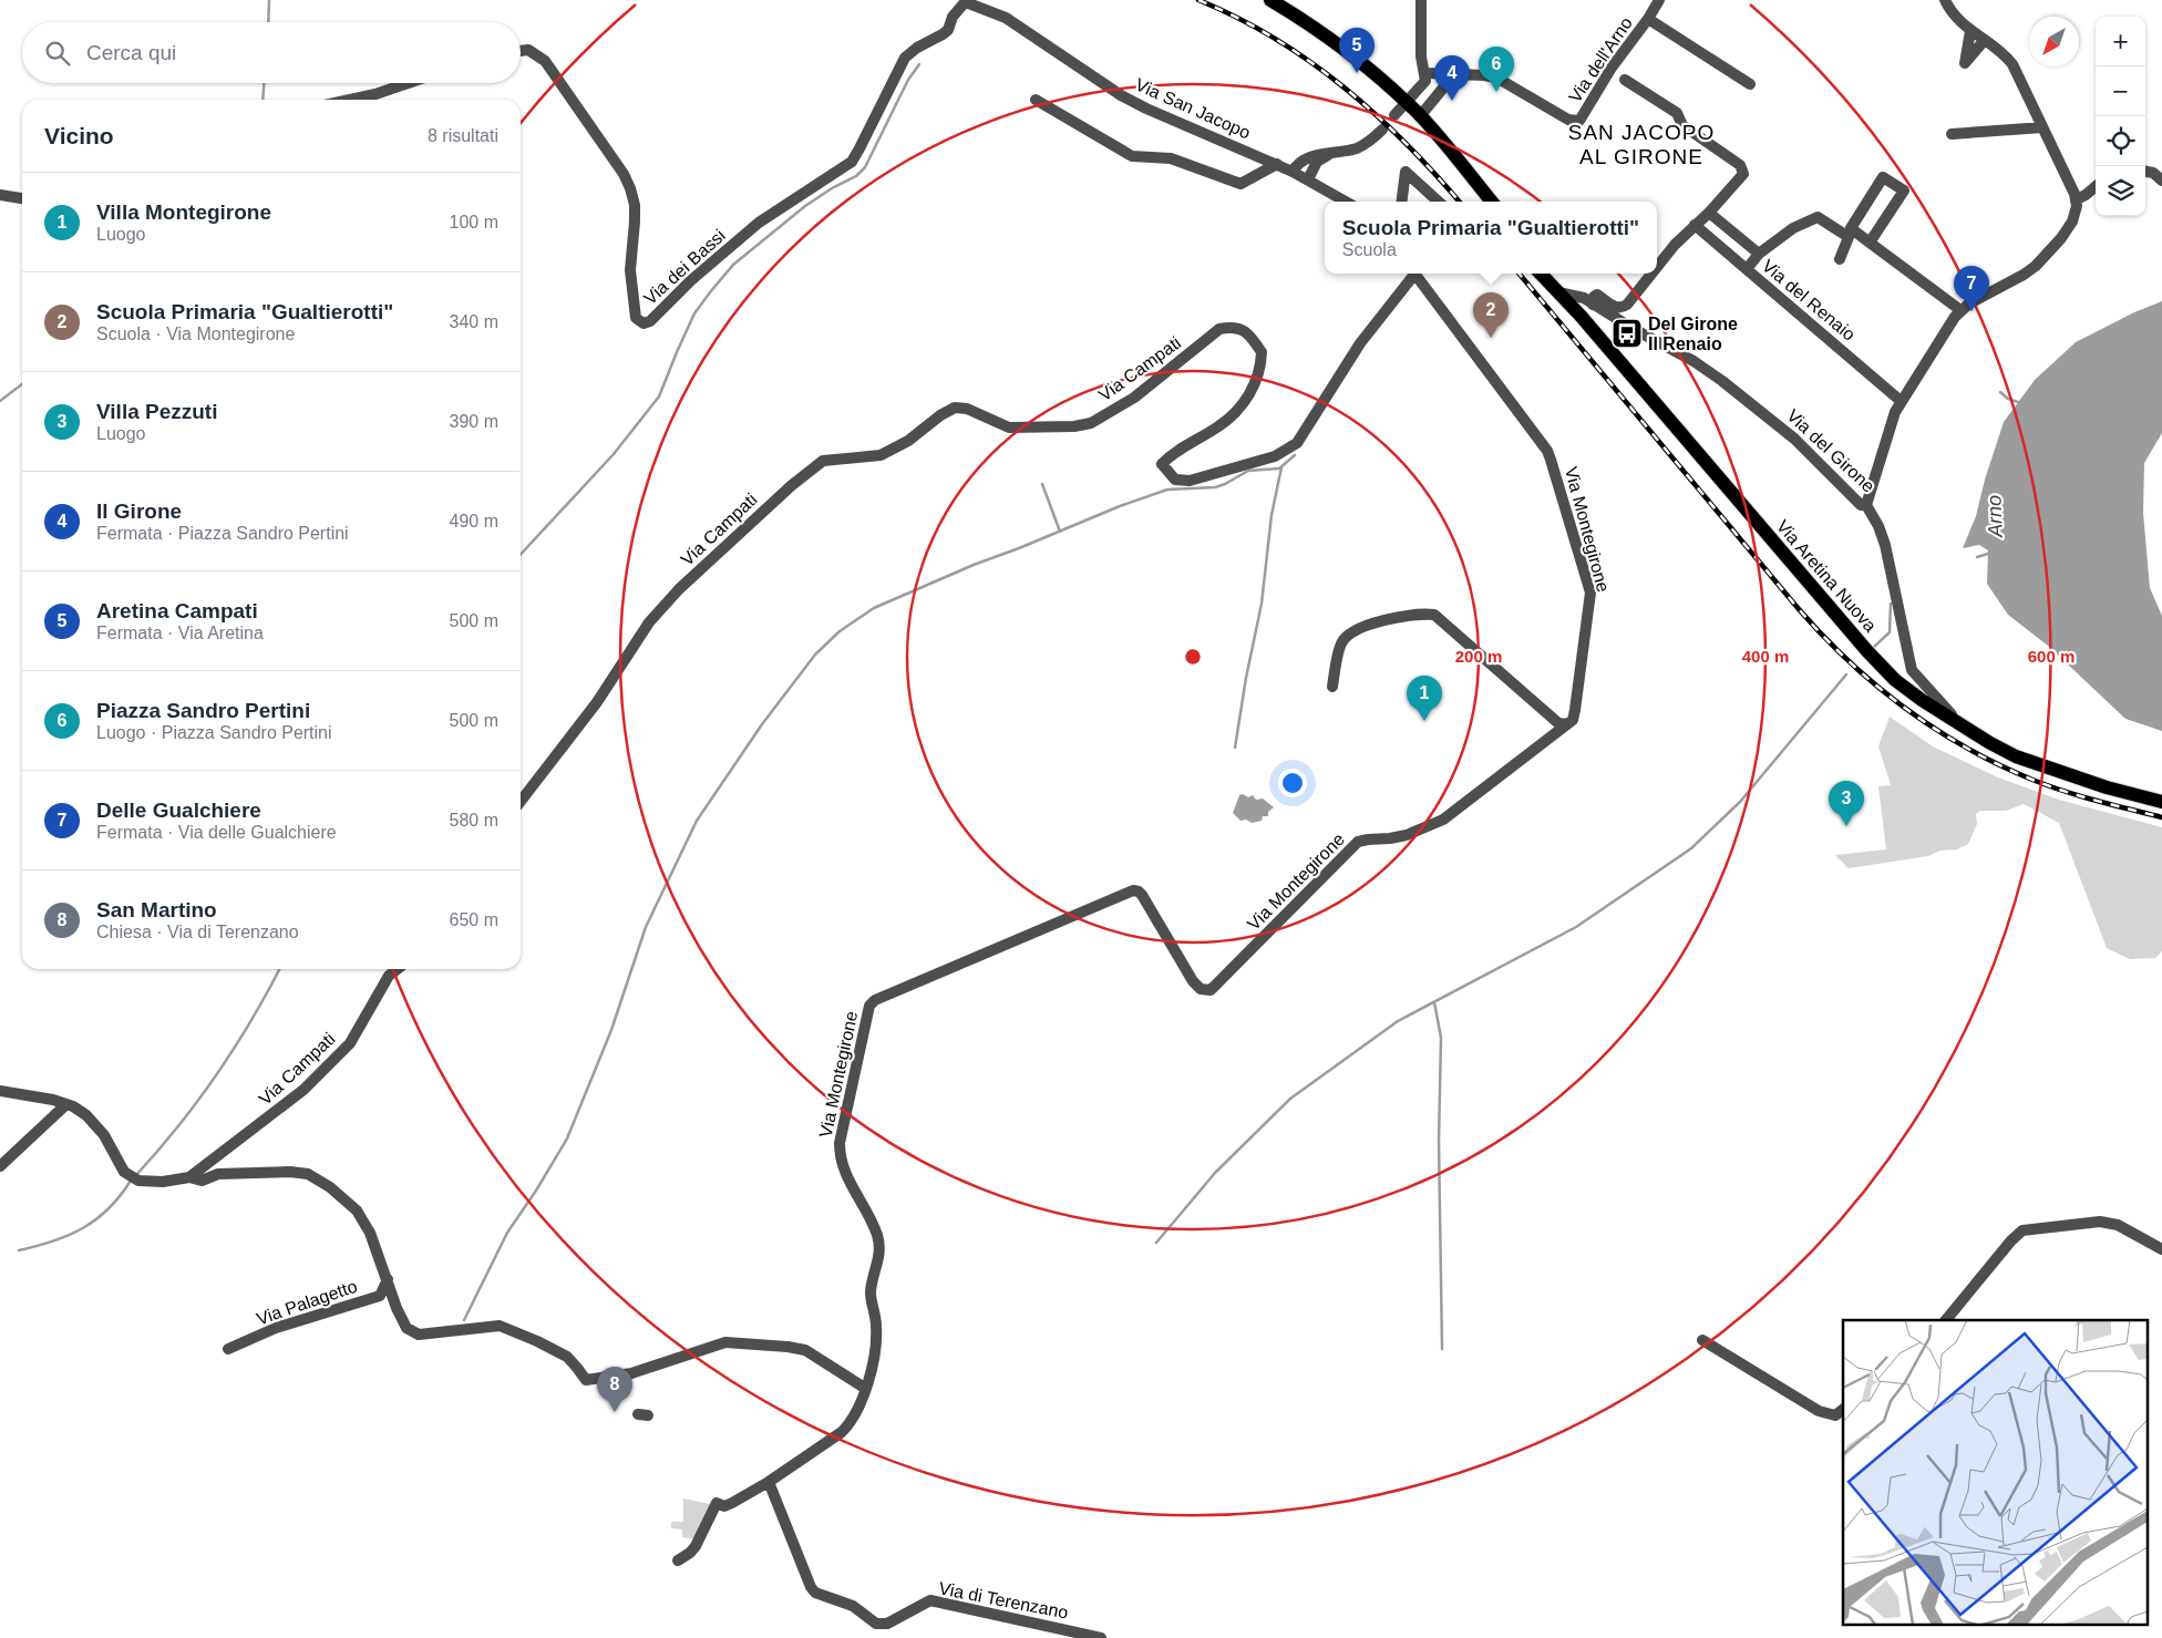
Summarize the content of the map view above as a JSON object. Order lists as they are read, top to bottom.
{
  "streets": {
    "main road": ["Via Aretina Nuova"],
    "street": [
      "Via dell'Arno",
      "Via San Jacopo",
      "Via dei Bassi",
      "Via del Renaio",
      "Via Campati",
      "Via del Girone",
      "Via Montegirone",
      "Via Palagetto",
      "Via di Terenzano"
    ]
  },
  "crossings": [
    ["Via San Jacopo", "Via dei Bassi"],
    ["Via del Girone", "Via Aretina Nuova"]
  ],
  "districts": ["SAN JACOPO AL GIRONE"],
  "water": ["Arno"],
  "places": {
    "bus stop": ["Del Girone Il Renaio"]
  },
  "north": "bottom left",
  "page": {
    "map_buttons": ["+", "−"],
    "search": "Cerca qui",
    "pins": [
      "5",
      "6",
      "4",
      "7",
      "2",
      "1",
      "3",
      "8"
    ],
    "heading": ["Vicino", "8 risultati"],
    "list": [
      {
        "mark": "1",
        "name": "Villa Montegirone",
        "note": "Luogo",
        "value": "100 m"
      },
      {
        "mark": "2",
        "name": "Scuola Primaria \"Gualtierotti\"",
        "note": "Scuola · Via Montegirone",
        "value": "340 m"
      },
      {
        "mark": "3",
        "name": "Villa Pezzuti",
        "note": "Luogo",
        "value": "390 m"
      },
      {
        "mark": "4",
        "name": "Il Girone",
        "note": "Fermata · Piazza Sandro Pertini",
        "value": "490 m"
      },
      {
        "mark": "5",
        "name": "Aretina Campati",
        "note": "Fermata · Via Aretina",
        "value": "500 m"
      },
      {
        "mark": "6",
        "name": "Piazza Sandro Pertini",
        "note": "Luogo · Piazza Sandro Pertini",
        "value": "500 m"
      },
      {
        "mark": "7",
        "name": "Delle Gualchiere",
        "note": "Fermata · Via delle Gualchiere",
        "value": "580 m"
      },
      {
        "mark": "8",
        "name": "San Martino",
        "note": "Chiesa · Via di Terenzano",
        "value": "650 m"
      }
    ],
    "popup": ["Scuola Primaria \"Gualtierotti\"", "Scuola"]
  },
  "rings": ["200 m", "400 m", "600 m"]
}
